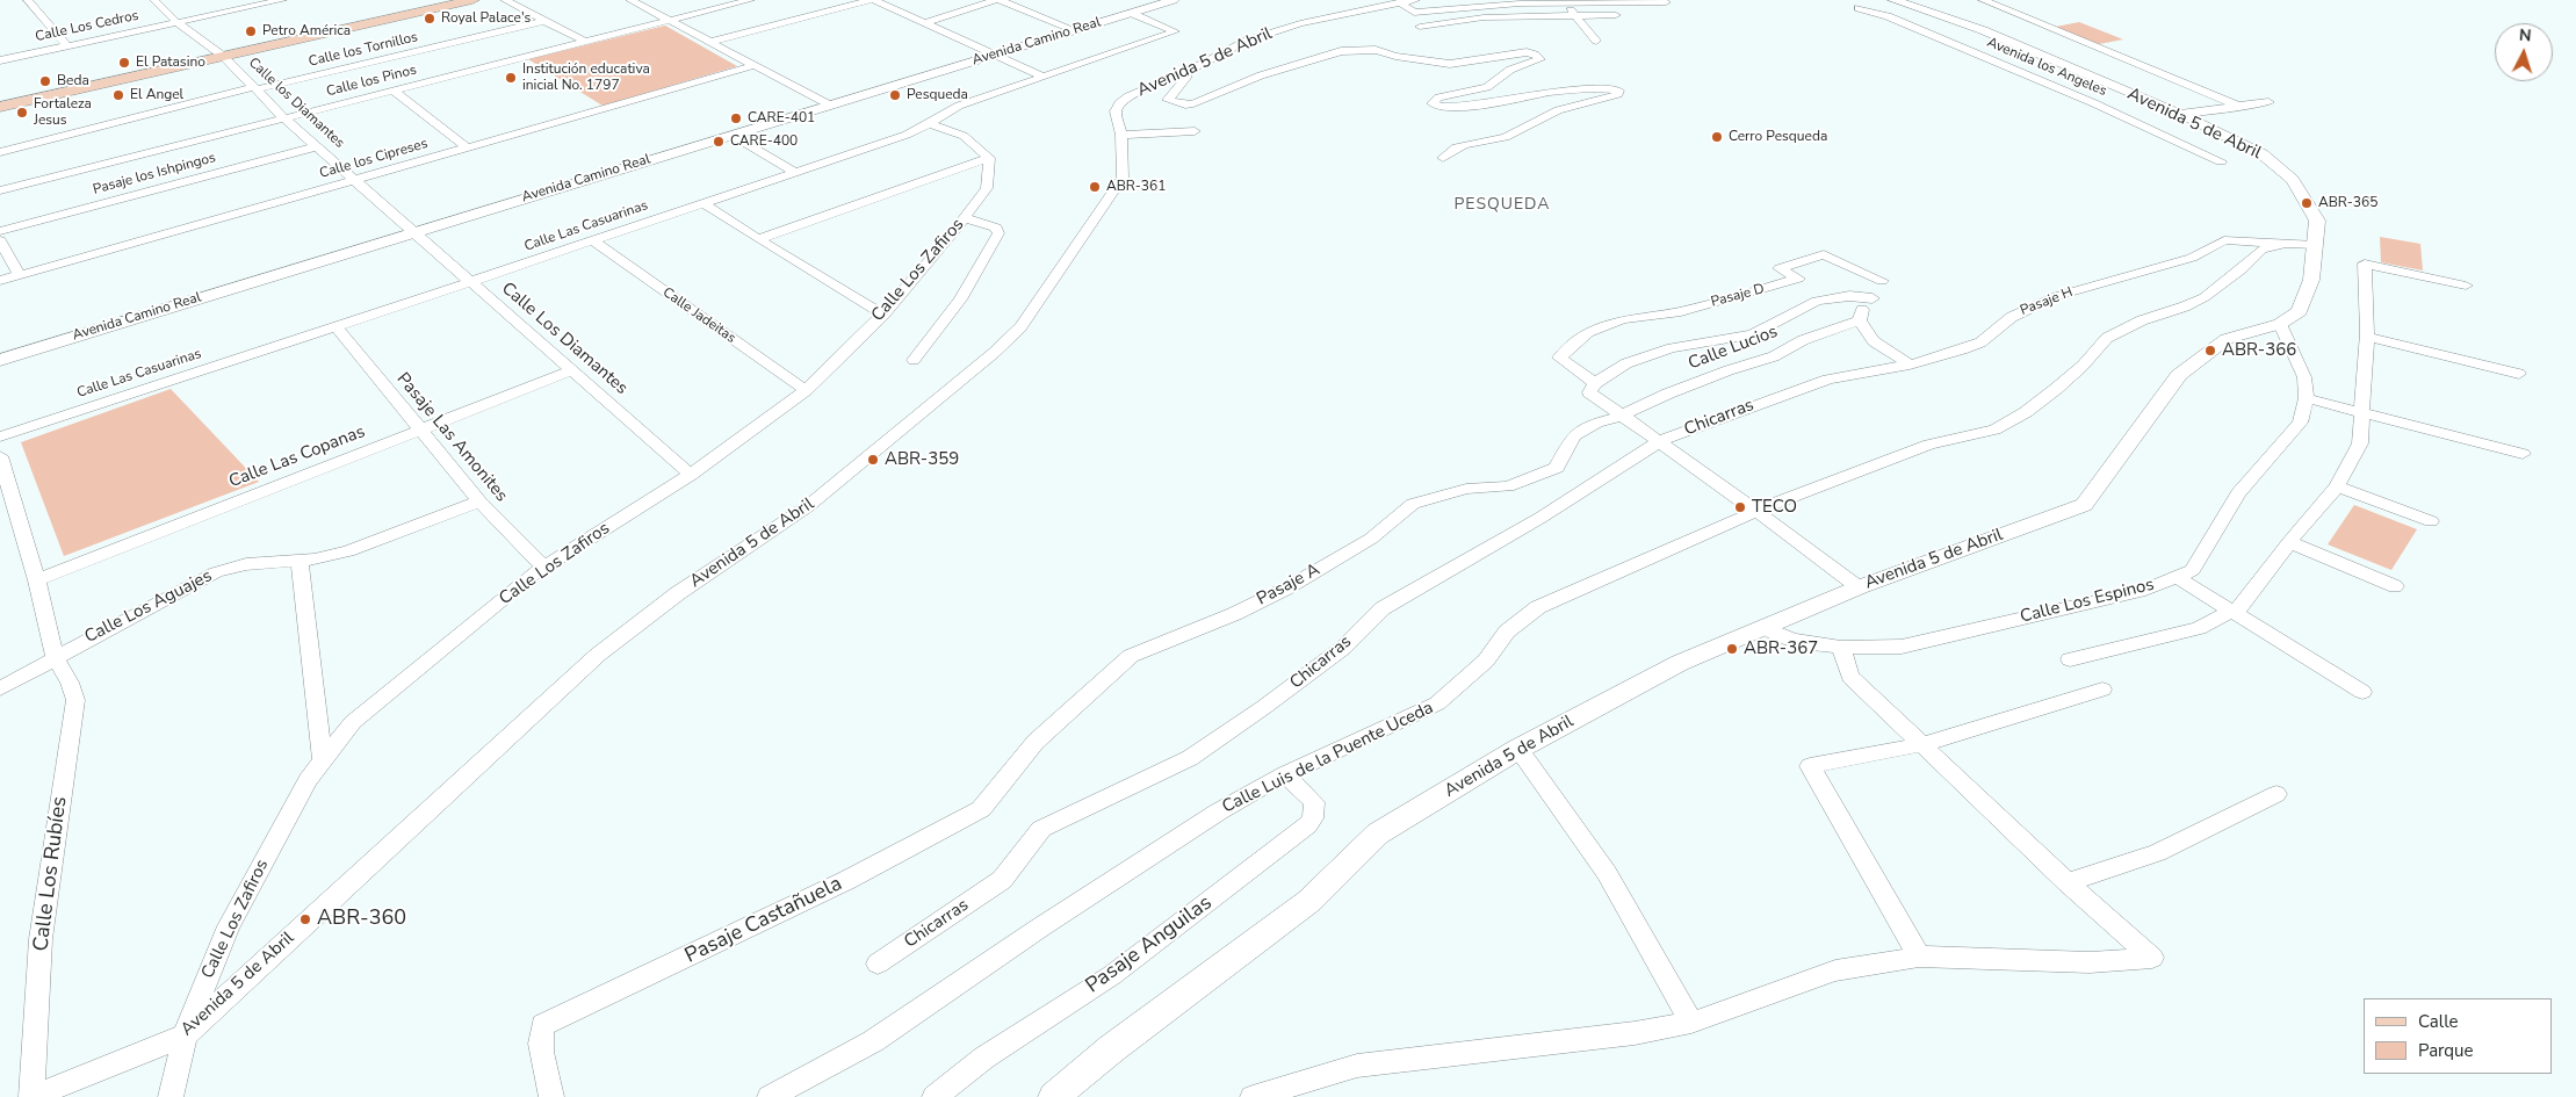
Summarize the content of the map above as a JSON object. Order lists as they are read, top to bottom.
{
  "streets": {
    "street": [
      "Calle Los Cedros",
      "Avenida Camino Real",
      "Calle los Tornillos",
      "Avenida 5 de Abril",
      "Avenida los Angeles",
      "Calle los Pinos",
      "Calle los Diamantes",
      "Calle los Cipreses",
      "Pasaje los Ishpingos",
      "Calle Las Casuarinas",
      "Calle Los Zafiros",
      "Pasaje D",
      "Pasaje H",
      "Calle Jadeitas",
      "Calle Los Diamantes",
      "Calle Lucios",
      "Chicarras",
      "Pasaje Las Amonites",
      "Calle Las Copanas",
      "Pasaje A",
      "Calle Los Espinos",
      "Calle Los Aguajes",
      "Calle Luis de la Puente Uceda",
      "Calle Los Rubíes",
      "Pasaje Castañuela",
      "Pasaje Anguilas"
    ]
  },
  "crossings": [
    ["Calle Los Cedros", "Calle los Diamantes"],
    ["Avenida Camino Real", "Calle los Diamantes"],
    ["Avenida Camino Real", "Calle Las Casuarinas"],
    ["Avenida Camino Real", "Calle Los Diamantes"],
    ["Calle los Tornillos", "Calle los Diamantes"],
    ["Avenida 5 de Abril", "Calle Los Zafiros"],
    ["Avenida 5 de Abril", "Pasaje H"],
    ["Avenida 5 de Abril", "Calle Los Espinos"],
    ["Avenida 5 de Abril", "Calle Los Rubíes"],
    ["Calle los Pinos", "Calle los Diamantes"],
    ["Calle los Diamantes", "Calle los Cipreses"],
    ["Calle los Diamantes", "Pasaje los Ishpingos"],
    ["Calle los Diamantes", "Calle Los Diamantes"],
    ["Calle Las Casuarinas", "Calle Jadeitas"],
    ["Calle Las Casuarinas", "Calle Los Diamantes"],
    ["Calle Las Casuarinas", "Pasaje Las Amonites"],
    ["Calle Los Zafiros", "Calle Jadeitas"],
    ["Calle Los Zafiros", "Calle Los Diamantes"],
    ["Calle Los Zafiros", "Pasaje Las Amonites"],
    ["Pasaje H", "Chicarras"],
    ["Pasaje H", "Calle Luis de la Puente Uceda"],
    ["Calle Los Diamantes", "Calle Las Copanas"],
    ["Calle Lucios", "Pasaje A"],
    ["Pasaje Las Amonites", "Calle Las Copanas"],
    ["Pasaje Las Amonites", "Calle Los Aguajes"],
    ["Calle Las Copanas", "Calle Los Rubíes"],
    ["Pasaje A", "Pasaje Castañuela"],
    ["Calle Los Aguajes", "Calle Los Rubíes"],
    ["Calle Luis de la Puente Uceda", "Pasaje Anguilas"]
  ],
  "districts": ["PESQUEDA"],
  "places": [
    "Royal Palace's",
    "Petro América",
    "El Patasino",
    "Institución educativa inicial No. 1797",
    "Beda",
    "El Angel",
    "Pesqueda",
    "Fortaleza Jesus",
    "CARE-401",
    "Cerro Pesqueda",
    "CARE-400",
    "ABR-361",
    "ABR-365",
    "ABR-366",
    "ABR-359",
    "TECO",
    "ABR-367",
    "ABR-360"
  ],
  "legend": ["Calle", "Parque"],
  "north": "top"
}
